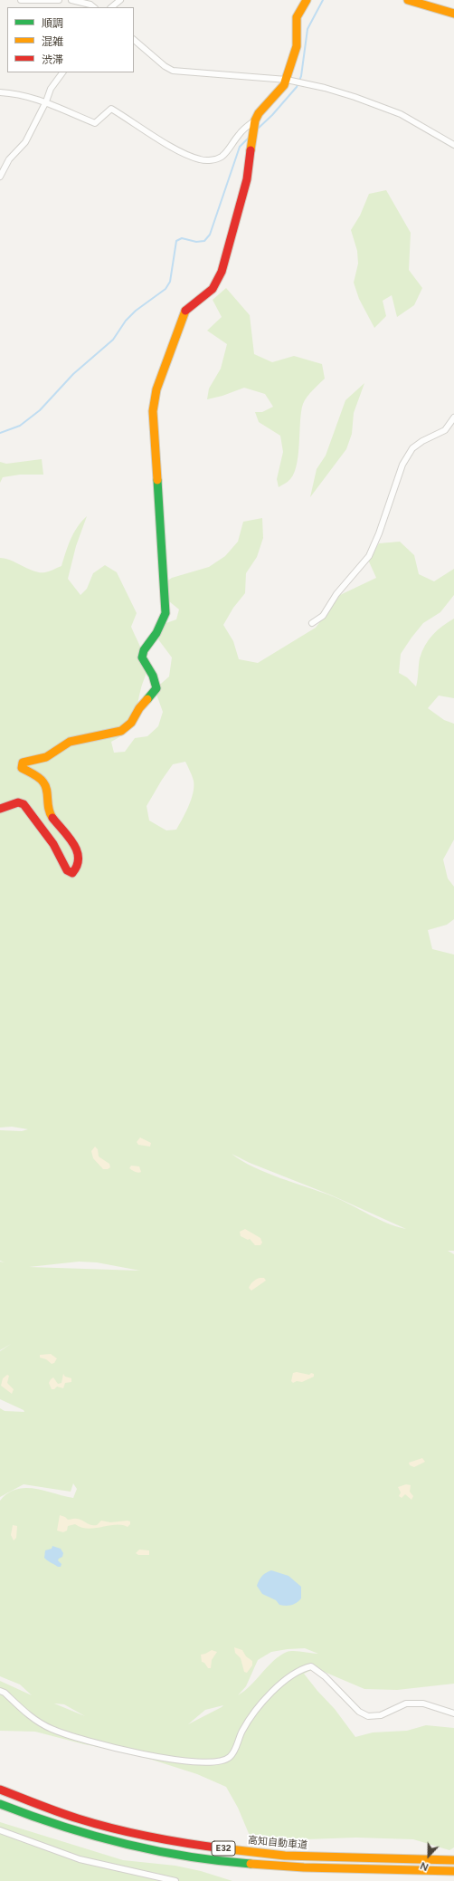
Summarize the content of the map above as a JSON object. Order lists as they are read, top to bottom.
{
  "streets": {
    "main road": ["高知自動車道", "E32"]
  },
  "legend": ["順調", "混雑", "渋滞"],
  "north": "bottom"
}
